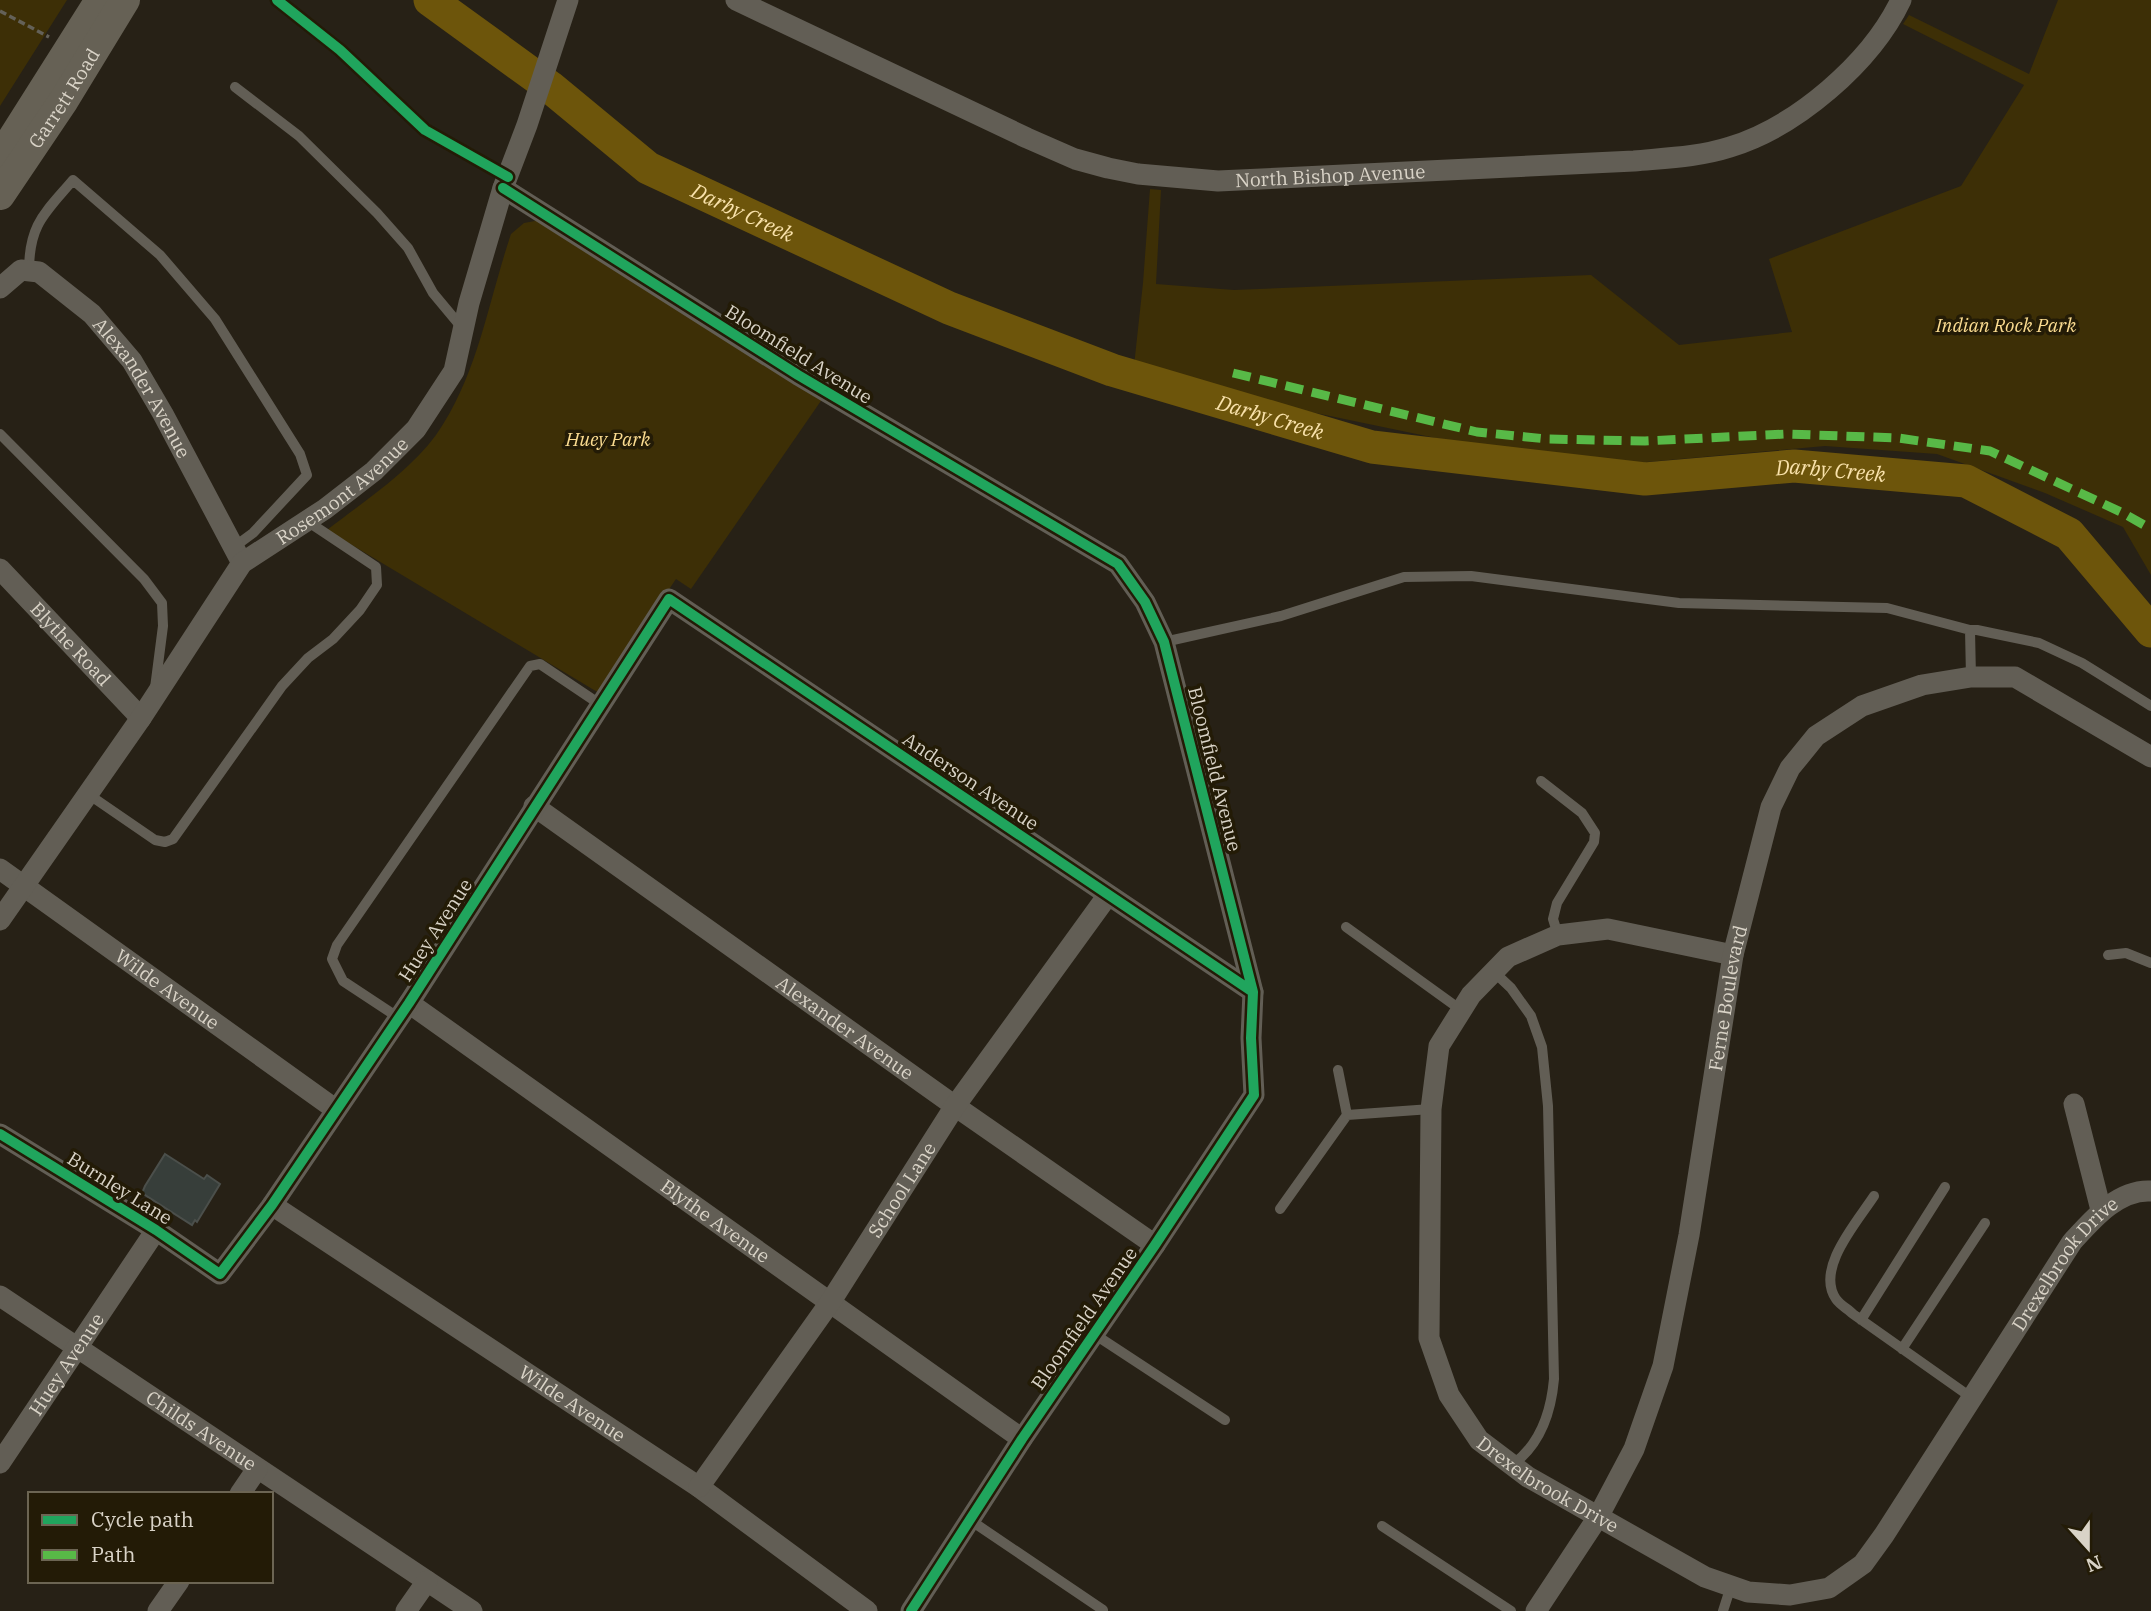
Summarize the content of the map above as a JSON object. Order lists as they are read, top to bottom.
{
  "streets": {
    "main road": ["Garrett Road"],
    "street": [
      "North Bishop Avenue",
      "Bloomfield Avenue",
      "Alexander Avenue",
      "Rosemont Avenue",
      "Blythe Road",
      "Anderson Avenue",
      "Huey Avenue",
      "Wilde Avenue",
      "Ferne Boulevard",
      "Burnley Lane",
      "School Lane",
      "Blythe Avenue",
      "Drexelbrook Drive",
      "Childs Avenue"
    ]
  },
  "crossings": [
    ["Bloomfield Avenue", "Alexander Avenue"],
    ["Bloomfield Avenue", "Rosemont Avenue"],
    ["Bloomfield Avenue", "Anderson Avenue"],
    ["Bloomfield Avenue", "Blythe Avenue"],
    ["Alexander Avenue", "Rosemont Avenue"],
    ["Alexander Avenue", "Huey Avenue"],
    ["Alexander Avenue", "School Lane"],
    ["Rosemont Avenue", "Blythe Road"],
    ["Rosemont Avenue", "Wilde Avenue"],
    ["Anderson Avenue", "Huey Avenue"],
    ["Anderson Avenue", "School Lane"],
    ["Huey Avenue", "Wilde Avenue"],
    ["Huey Avenue", "Burnley Lane"],
    ["Huey Avenue", "Blythe Avenue"],
    ["Huey Avenue", "Childs Avenue"],
    ["Wilde Avenue", "School Lane"],
    ["Ferne Boulevard", "Drexelbrook Drive"],
    ["School Lane", "Blythe Avenue"]
  ],
  "water": ["Darby Creek"],
  "parks": ["Indian Rock Park", "Huey Park"],
  "legend": ["Cycle path", "Path"],
  "north": "bottom"
}
